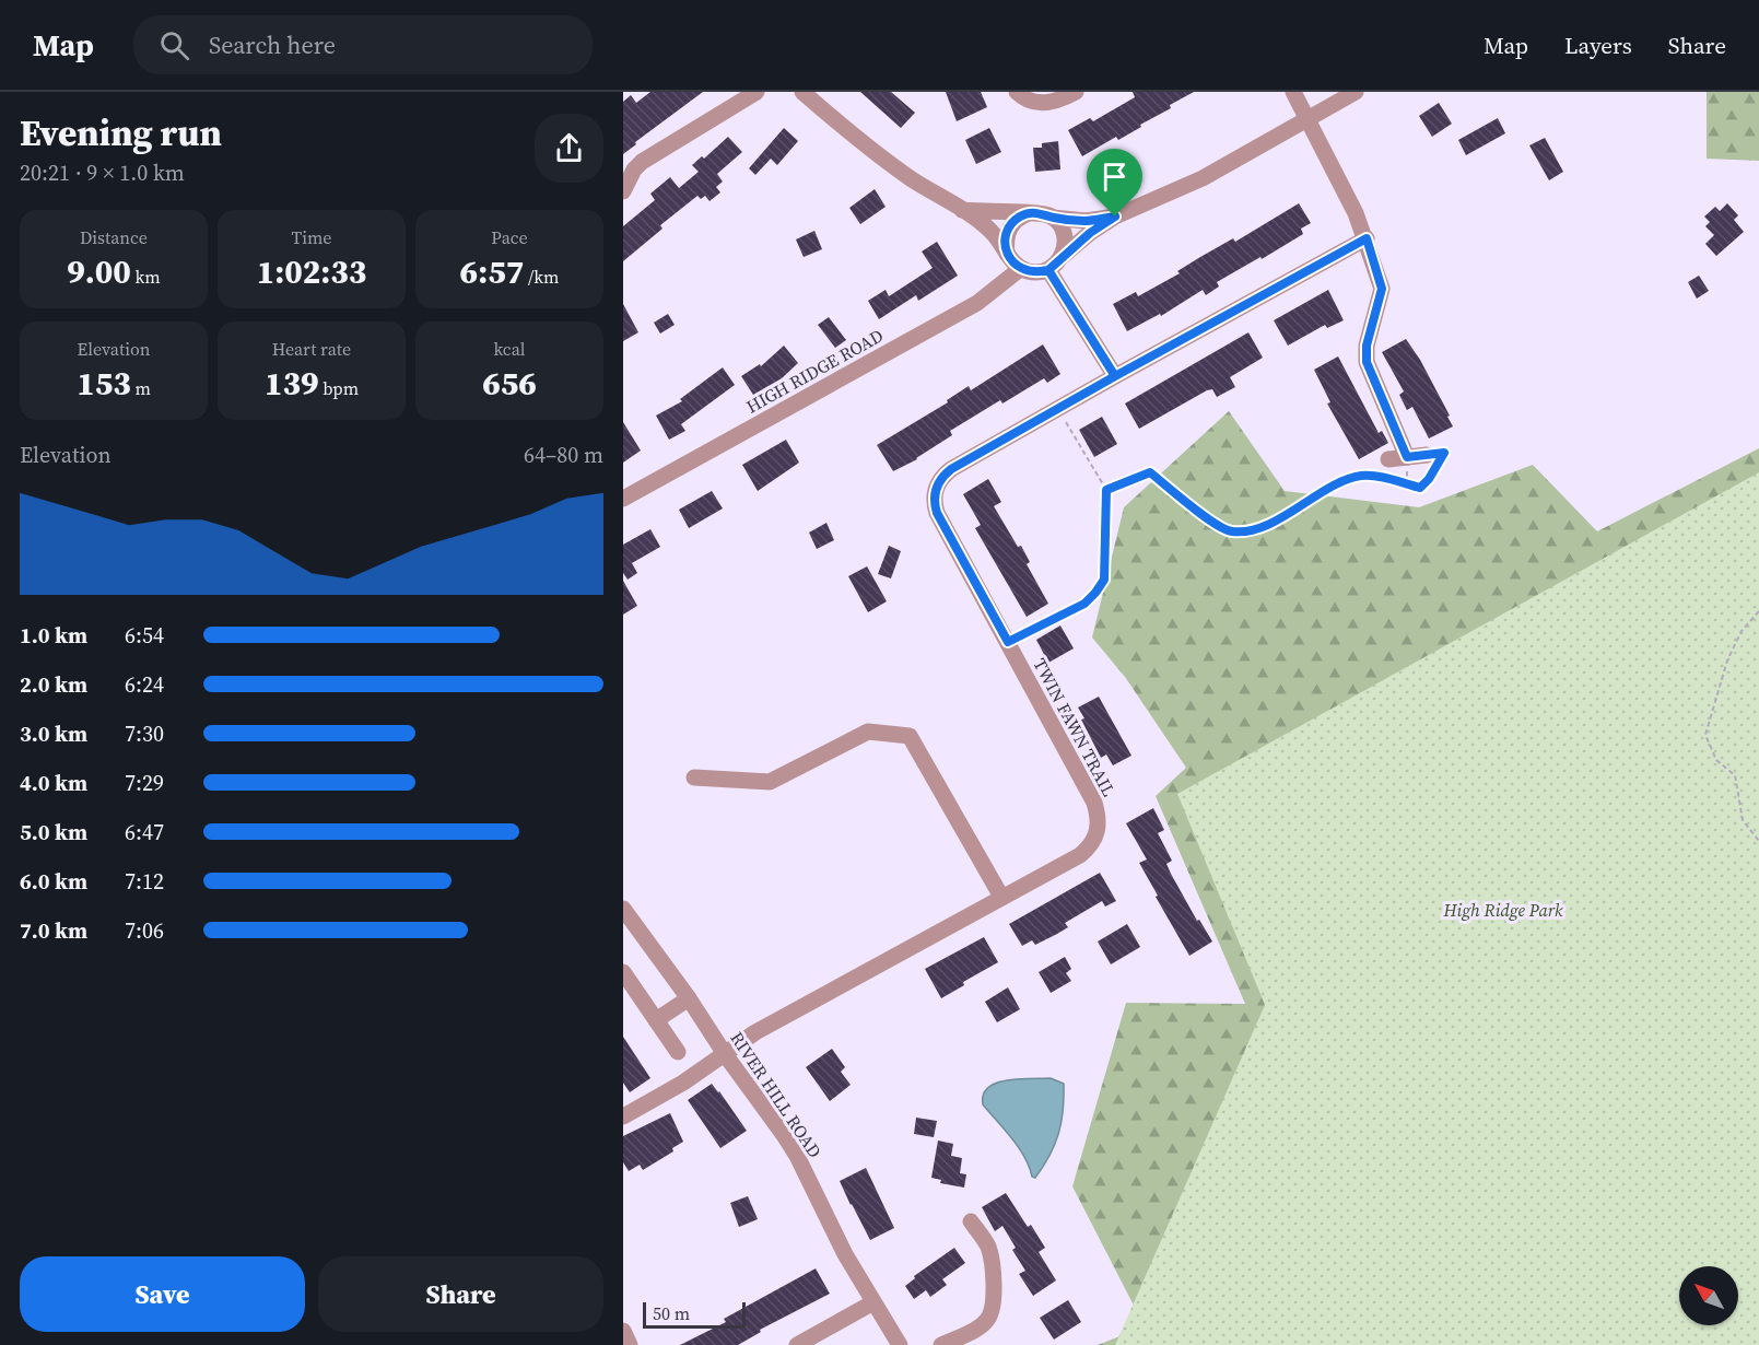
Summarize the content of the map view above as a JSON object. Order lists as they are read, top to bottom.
{
  "streets": {
    "street": ["HIGH RIDGE ROAD", "TWIN FAWN TRAIL", "RIVER HILL ROAD"]
  },
  "crossings": [
    ["TWIN FAWN TRAIL", "RIVER HILL ROAD"]
  ],
  "parks": ["High Ridge Park"],
  "scale_bar": "50 m",
  "north": "top left",
  "page": {
    "header": "Map",
    "search": "Search here",
    "nav": ["Map", "Layers", "Share"],
    "heading": ["Evening run", "20:21 · 9 × 1.0 km"],
    "stats": [
      ["Distance", "9.00 km"],
      ["Time", "1:02:33"],
      ["Pace", "6:57 /km"],
      ["Elevation", "153 m"],
      ["Heart rate", "139 bpm"],
      ["kcal", "656"]
    ],
    "chart": ["Elevation", "64–80 m"],
    "list": [
      {
        "name": "1.0 km",
        "note": "6:54"
      },
      {
        "name": "2.0 km",
        "note": "6:24"
      },
      {
        "name": "3.0 km",
        "note": "7:30"
      },
      {
        "name": "4.0 km",
        "note": "7:29"
      },
      {
        "name": "5.0 km",
        "note": "6:47"
      },
      {
        "name": "6.0 km",
        "note": "7:12"
      },
      {
        "name": "7.0 km",
        "note": "7:06"
      }
    ],
    "buttons": ["Save", "Share"],
    "scale": "50 m"
  }
}
